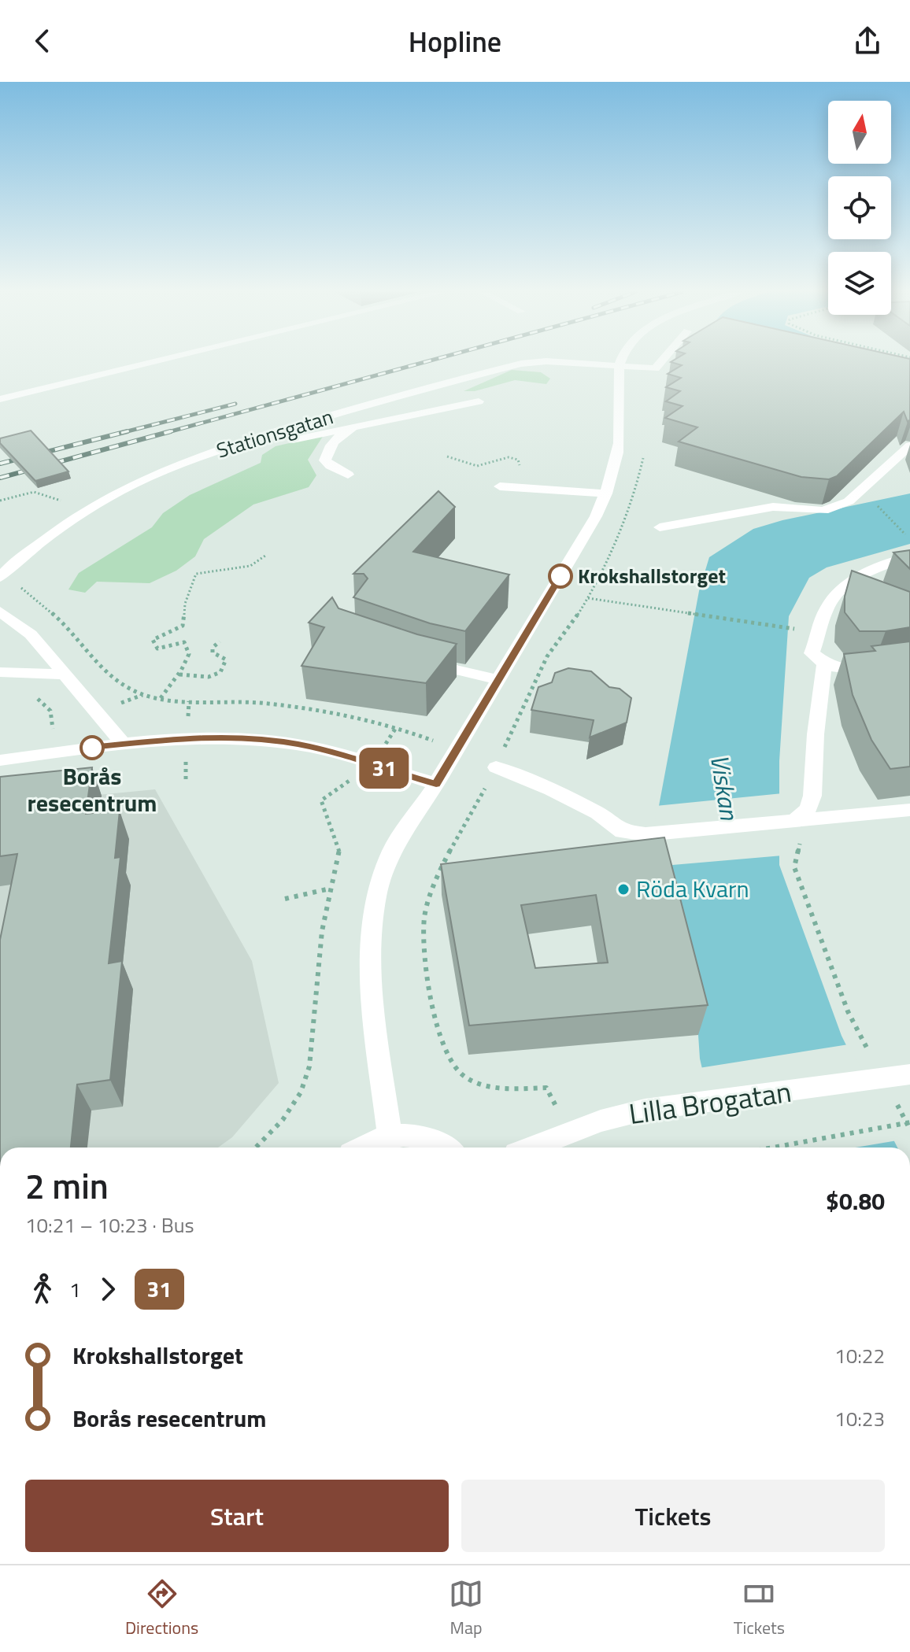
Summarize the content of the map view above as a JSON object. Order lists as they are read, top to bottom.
{
  "streets": {
    "street": ["Stationsgatan", "Lilla Brogatan"]
  },
  "water": ["Viskan"],
  "places": ["Krokshallstorget", "Borås resecentrum", "Röda Kvarn"],
  "lines": ["bus line 31"],
  "north": "top",
  "page": {
    "header": "Hopline",
    "on_map": "31",
    "heading": ["2 min", "10:21 – 10:23 · Bus", "$0.80"],
    "legs": ["1", "31"],
    "list": [
      {
        "name": "Krokshallstorget",
        "value": "10:22"
      },
      {
        "name": "Borås resecentrum",
        "value": "10:23"
      }
    ],
    "buttons": ["Start", "Tickets"],
    "tabs": ["Directions", "Map", "Tickets"]
  }
}
